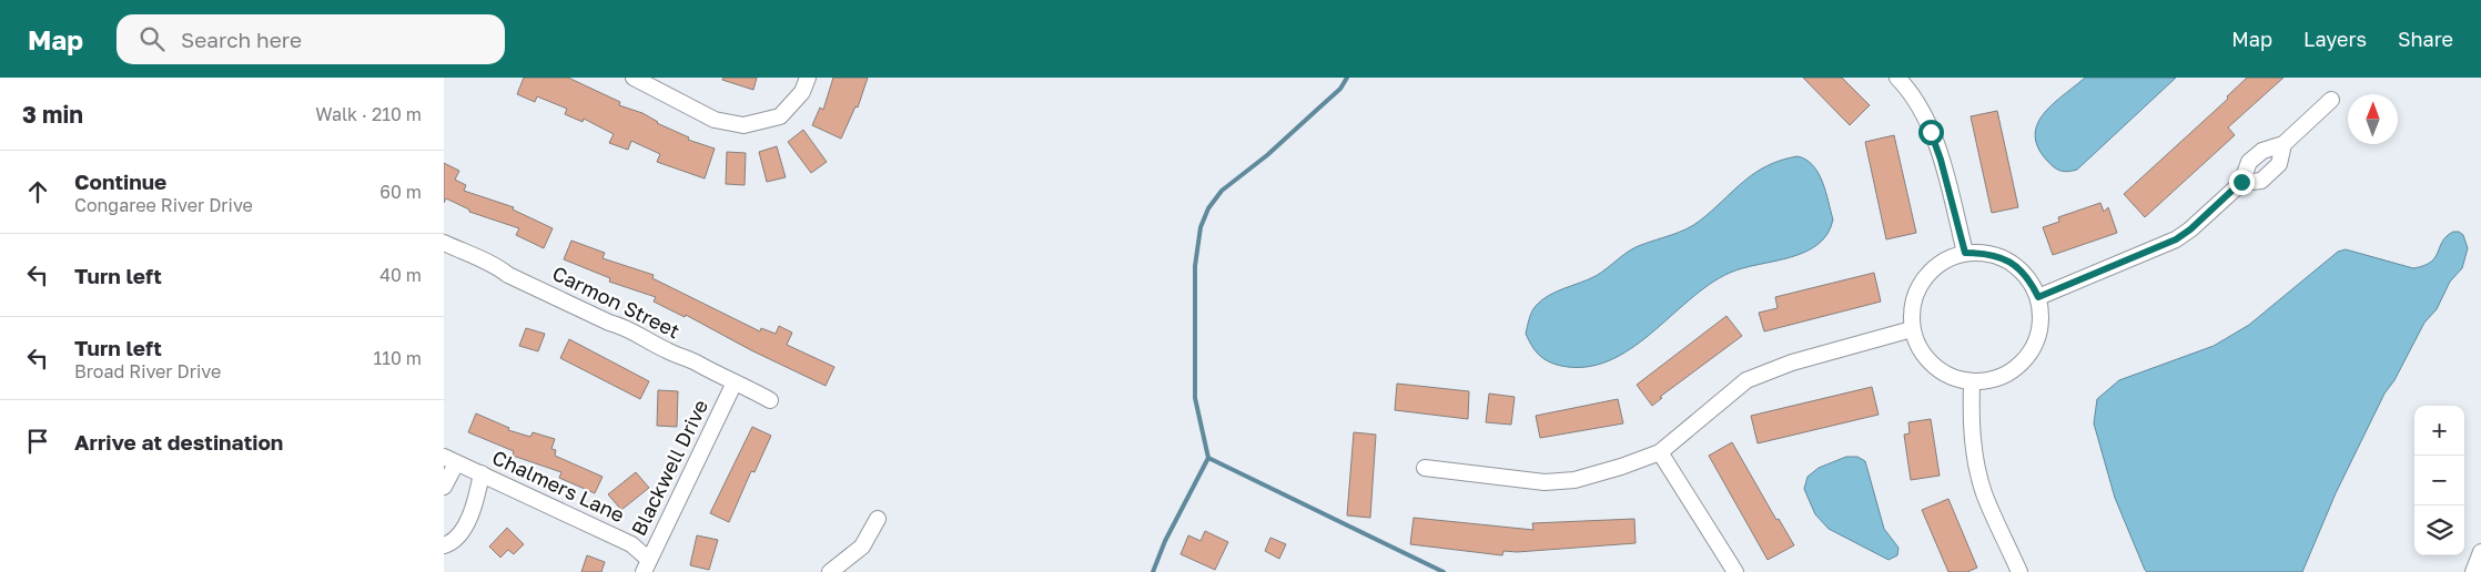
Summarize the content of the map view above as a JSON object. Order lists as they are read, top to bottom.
{
  "streets": {
    "street": ["Carmon Street", "Blackwell Drive", "Chalmers Lane"]
  },
  "crossings": [
    ["Carmon Street", "Blackwell Drive"],
    ["Blackwell Drive", "Chalmers Lane"]
  ],
  "north": "top",
  "page": {
    "header": "Map",
    "search": "Search here",
    "nav": ["Map", "Layers", "Share"],
    "heading": ["3 min", "Walk · 210 m"],
    "list": [
      ["Continue", "Congaree River Drive", "60 m"],
      ["Turn left", "40 m"],
      ["Turn left", "Broad River Drive", "110 m"],
      "Arrive at destination"
    ],
    "map_buttons": ["+", "−"]
  }
}
